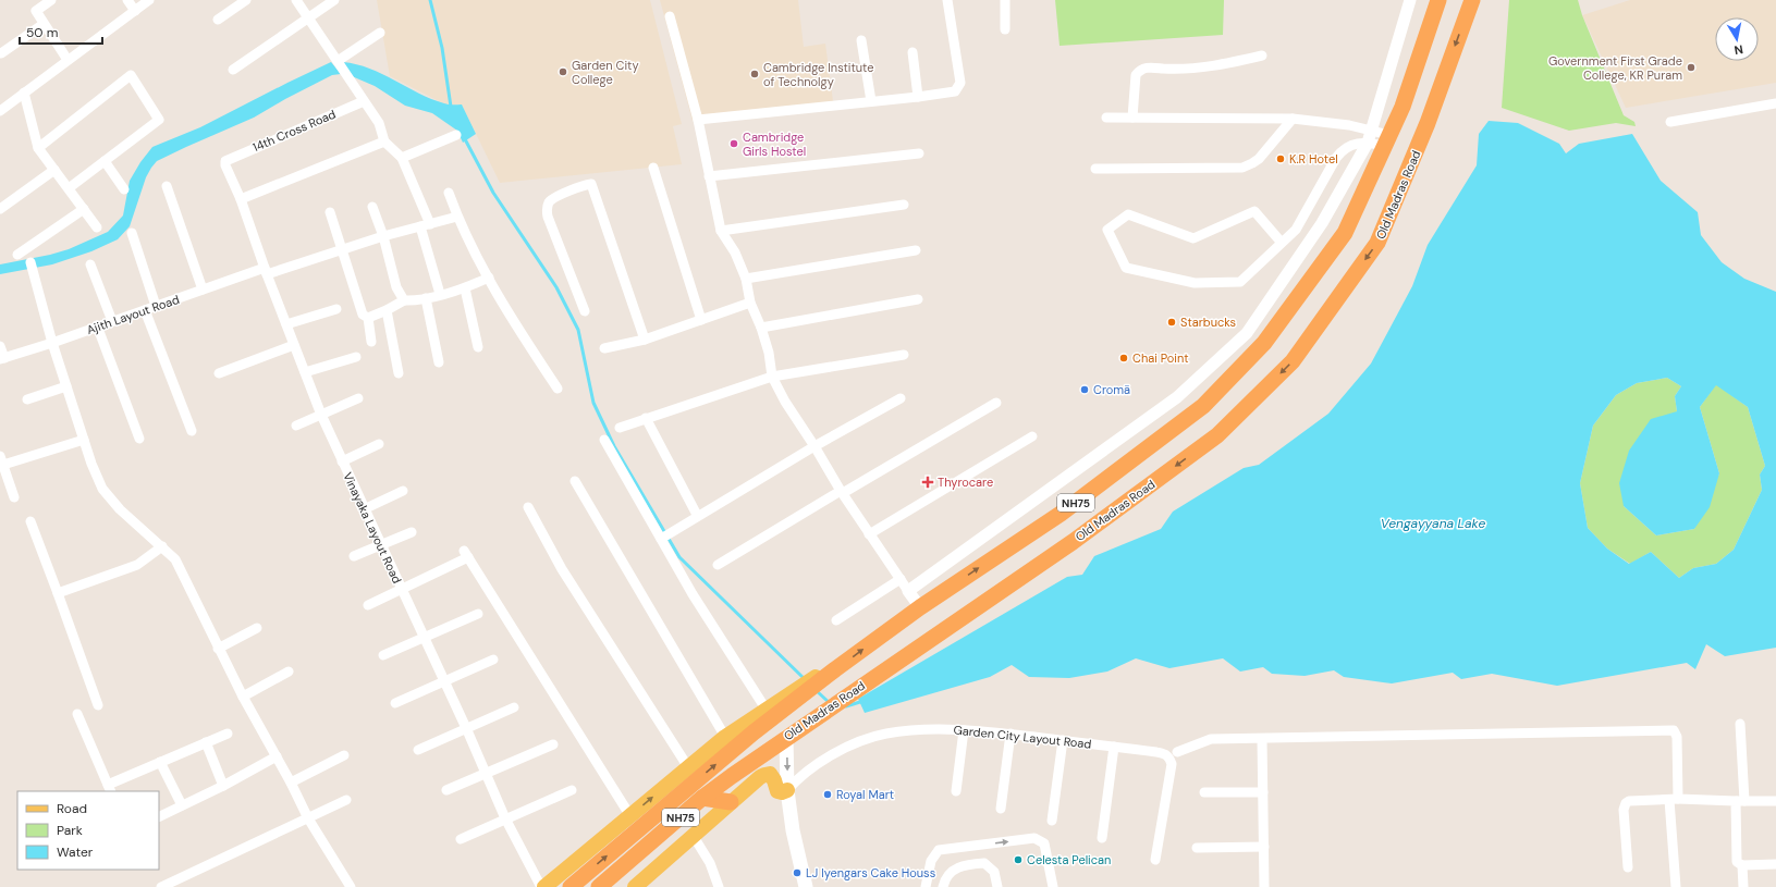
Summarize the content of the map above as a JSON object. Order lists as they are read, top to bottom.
{
  "streets": {
    "highway": ["Old Madras Road", "NH75"],
    "street": [
      "14th Cross Road",
      "Ajith Layout Road",
      "Vinayaka Layout Road",
      "Garden City Layout Road"
    ]
  },
  "crossings": [
    ["14th Cross Road", "Vinayaka Layout Road"],
    ["Ajith Layout Road", "Vinayaka Layout Road"]
  ],
  "water": ["Vengayyana Lake"],
  "places": {
    "other": [
      "Government First Grade College, KR Puram",
      "Garden City College",
      "Cambridge Institute of Technolgy",
      "Cambridge Girls Hostel",
      "K.R Hotel",
      "Starbucks",
      "Chai Point",
      "Cromā",
      "Royal Mart",
      "Celesta Pelican",
      "LJ Iyengars Cake Houss"
    ],
    "health": ["Thyrocare"]
  },
  "legend": ["Road", "Park", "Water"],
  "scale_bar": "50 m",
  "north": "bottom"
}
